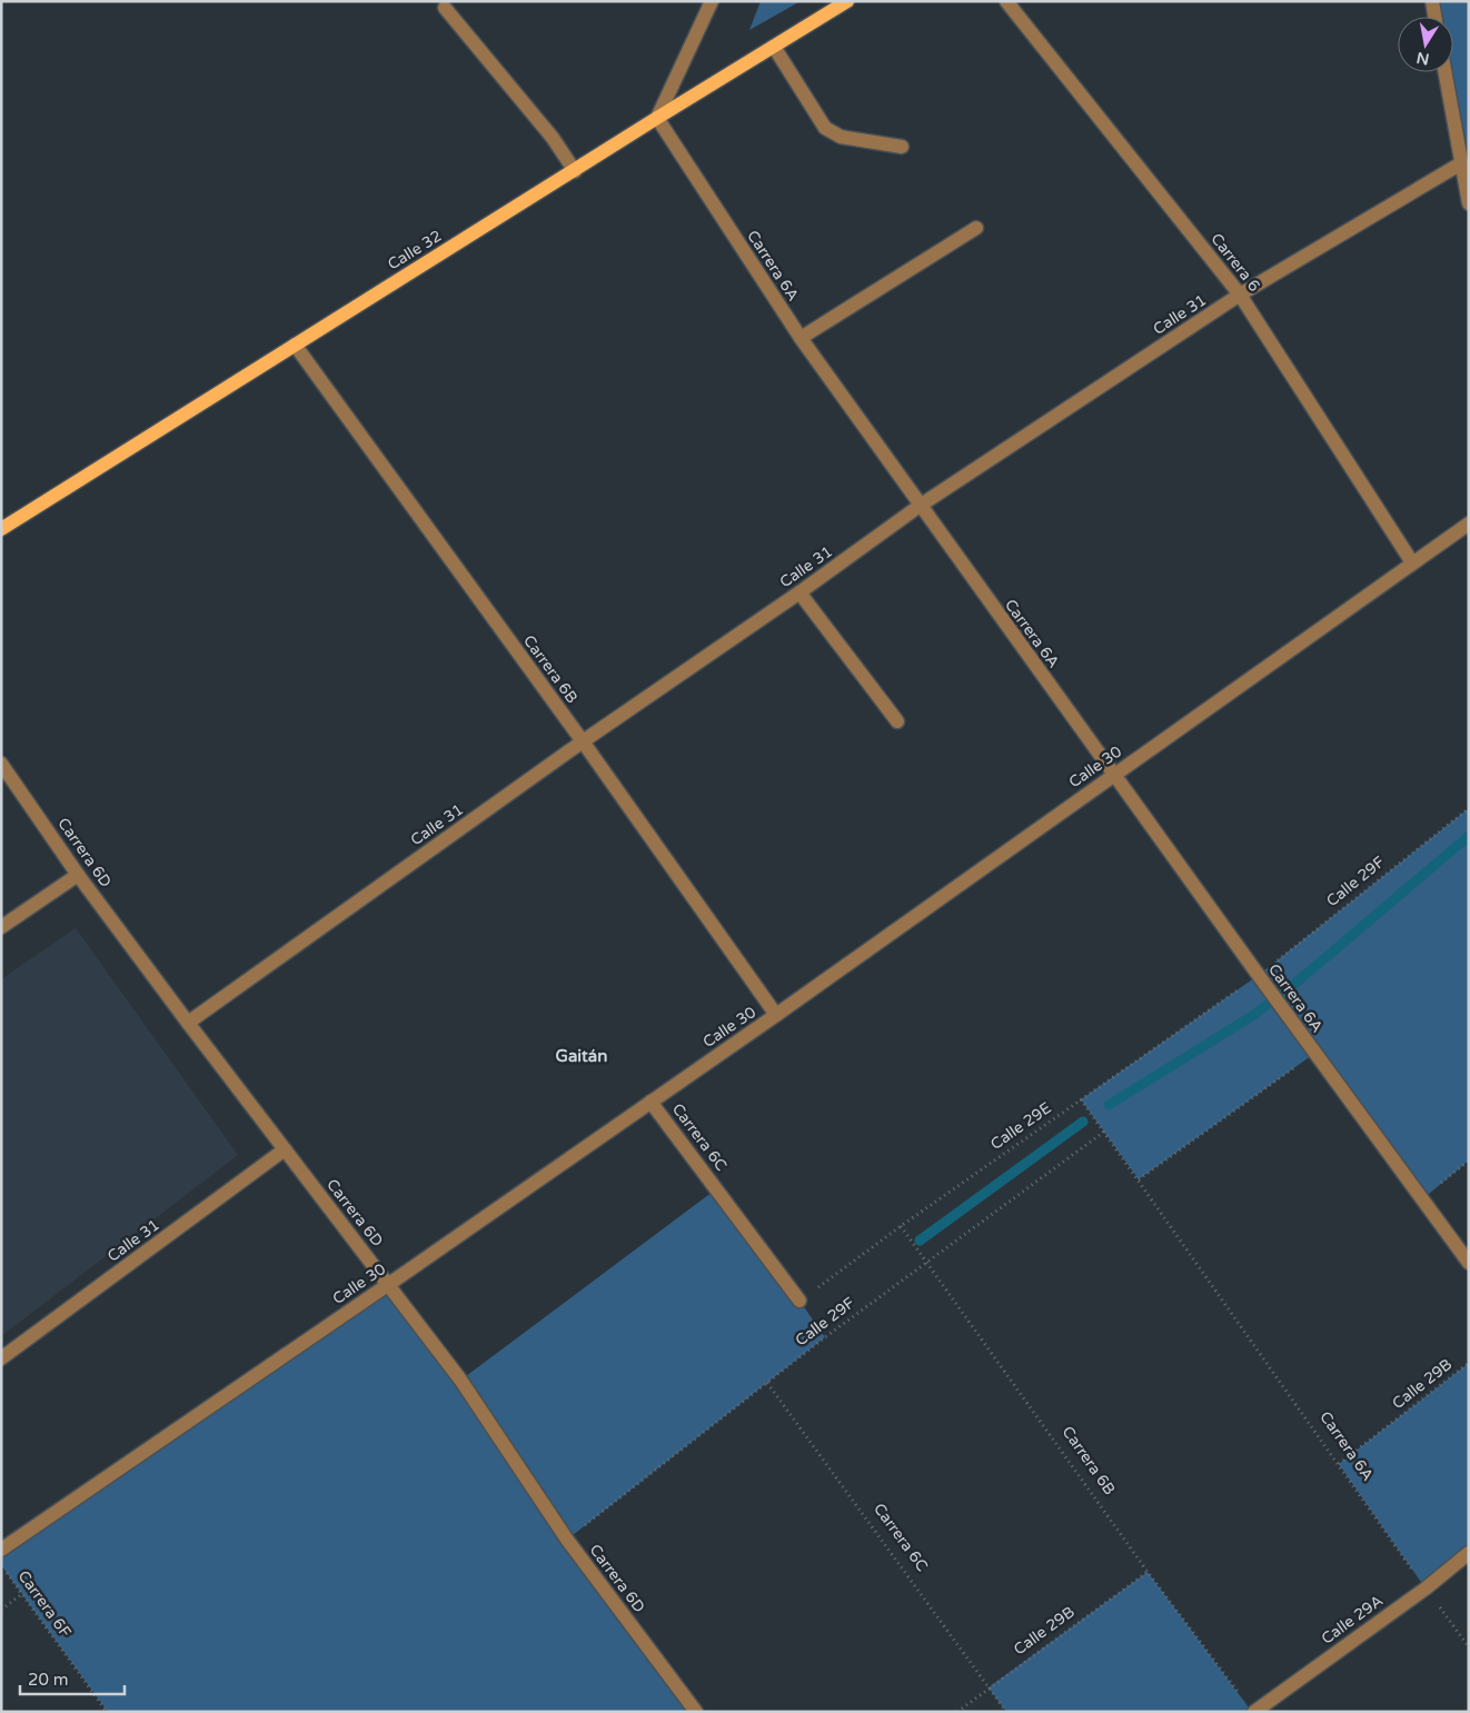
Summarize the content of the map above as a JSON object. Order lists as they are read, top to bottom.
{
  "streets": {
    "main road": ["Calle 32"],
    "street": [
      "Carrera 6",
      "Carrera 6A",
      "Calle 31",
      "Carrera 6B",
      "Calle 30",
      "Carrera 6D",
      "Carrera 6C",
      "Calle 29A"
    ],
    "path": [
      "Calle 29F",
      "Calle 29E",
      "Calle 29B",
      "Carrera 6F"
    ]
  },
  "crossings": [
    ["Calle 32", "Carrera 6A"],
    ["Calle 32", "Carrera 6B"],
    ["Carrera 6", "Calle 31"],
    ["Carrera 6", "Calle 30"],
    ["Carrera 6A", "Calle 31"],
    ["Carrera 6A", "Calle 30"],
    ["Carrera 6A", "Calle 29F"],
    ["Carrera 6A", "Calle 29E"],
    ["Carrera 6A", "Calle 29B"],
    ["Carrera 6A", "Calle 29A"],
    ["Calle 31", "Carrera 6B"],
    ["Calle 31", "Carrera 6D"],
    ["Carrera 6B", "Calle 30"],
    ["Carrera 6B", "Calle 29F"],
    ["Carrera 6B", "Calle 29E"],
    ["Carrera 6B", "Calle 29B"],
    ["Calle 30", "Carrera 6D"],
    ["Calle 30", "Carrera 6C"],
    ["Carrera 6D", "Calle 29F"],
    ["Calle 29F", "Calle 29E"],
    ["Calle 29F", "Carrera 6C"],
    ["Calle 29E", "Carrera 6C"],
    ["Carrera 6C", "Calle 29B"]
  ],
  "districts": ["Gaitán"],
  "scale_bar": "20 m",
  "north": "bottom"
}
